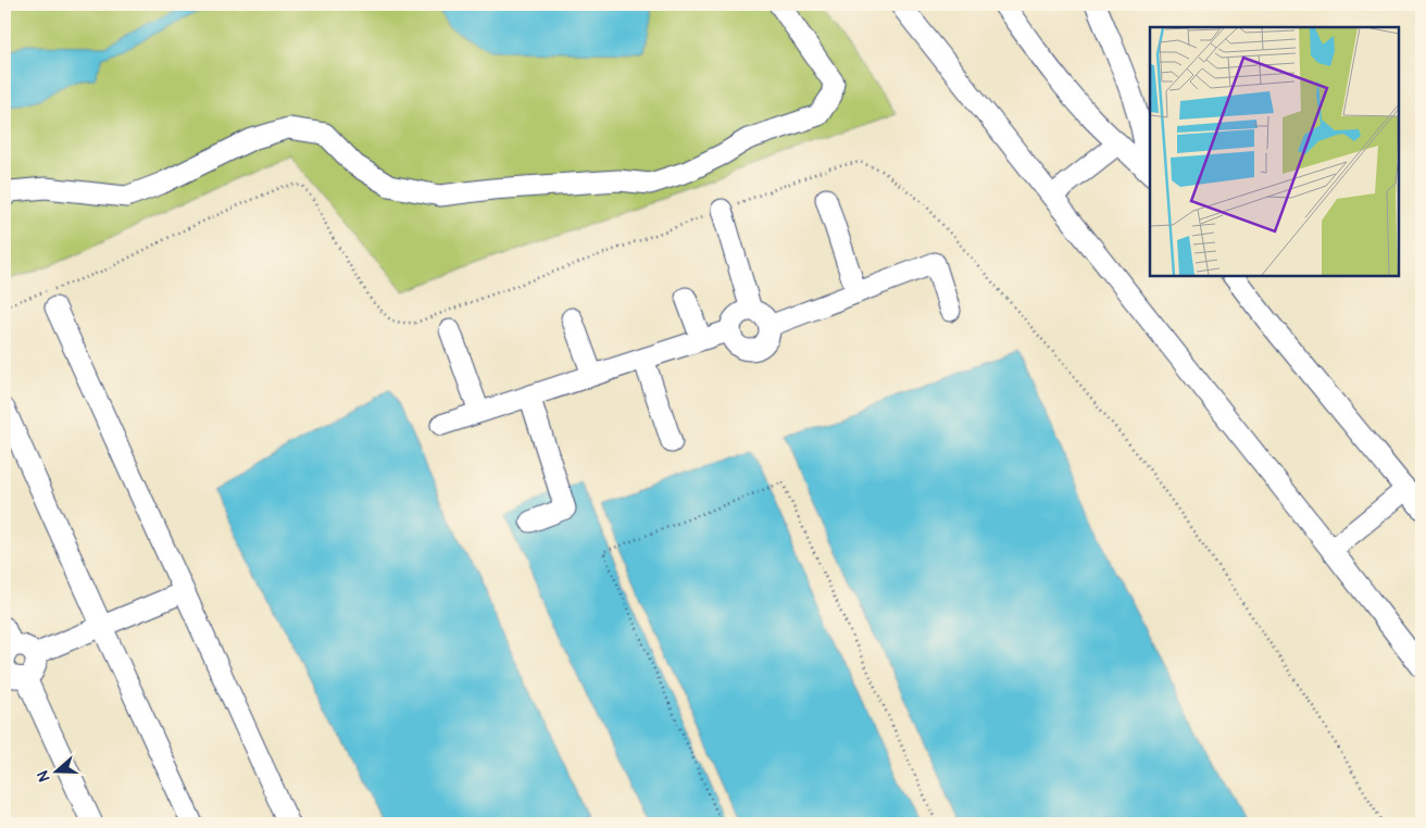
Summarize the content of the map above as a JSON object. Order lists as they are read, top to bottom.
{
  "north": "left"
}
